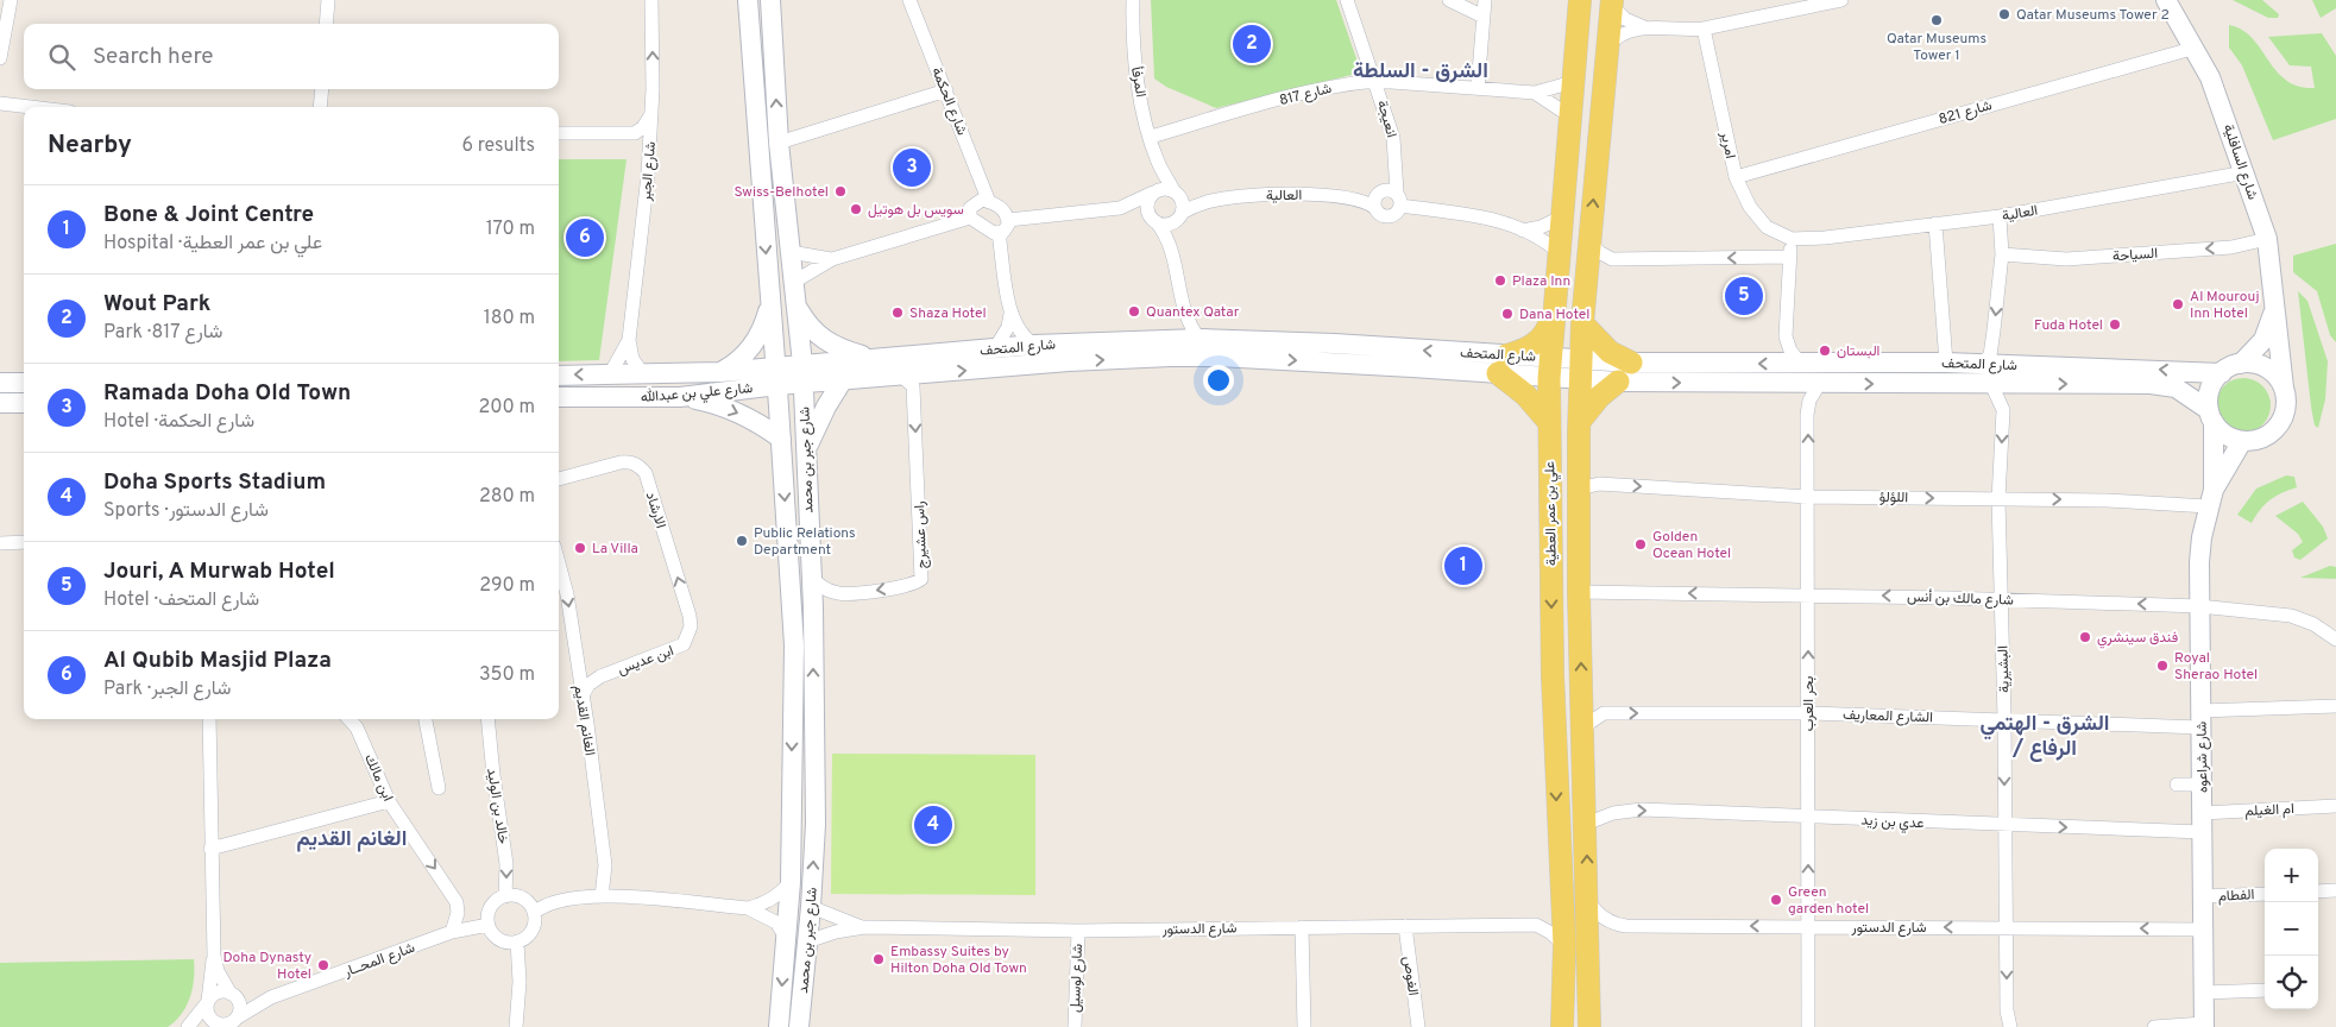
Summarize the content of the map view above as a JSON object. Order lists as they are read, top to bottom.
{
  "streets": {
    "main road": ["علي بن عمر العطية"],
    "street": [
      "المرفأ",
      "شارع 817",
      "شارع الحكمة",
      "شارع 821",
      "انعيجة",
      "امرير",
      "شارع السافلية",
      "شارع الجبر",
      "العالية",
      "السياحة",
      "شارع المتحف",
      "شارع علي بن عبدالله",
      "شارع جبر بن محمد",
      "اللؤلؤ",
      "الارشاد",
      "راس عشيرج",
      "شارع مالك بن أنس",
      "ابن عديس",
      "البشيرية",
      "بحر العرب",
      "الشارع المعاريف",
      "الغانم القديم",
      "شارع شراعوه",
      "ابن مالك",
      "خالد بن الوليد",
      "ام الغيلم",
      "عدي بن زيد",
      "الفطام",
      "شارع الدستور",
      "شارع المحــار",
      "الغوص",
      "شارع لوسيل"
    ]
  },
  "crossings": [
    ["المرفأ", "شارع 817"],
    ["المرفأ", "العالية"],
    ["شارع 817", "انعيجة"],
    ["شارع 817", "علي بن عمر العطية"],
    ["شارع 821", "امرير"],
    ["شارع 821", "شارع السافلية"],
    ["انعيجة", "العالية"],
    ["امرير", "العالية"],
    ["شارع السافلية", "العالية"],
    ["شارع السافلية", "السياحة"],
    ["شارع السافلية", "شارع المتحف"],
    ["شارع السافلية", "شارع شراعوه"],
    ["شارع الجبر", "شارع علي بن عبدالله"],
    ["العالية", "علي بن عمر العطية"],
    ["شارع المتحف", "شارع علي بن عبدالله"],
    ["شارع المتحف", "شارع جبر بن محمد"],
    ["شارع المتحف", "علي بن عمر العطية"],
    ["شارع المتحف", "راس عشيرج"],
    ["شارع المتحف", "البشيرية"],
    ["شارع المتحف", "بحر العرب"],
    ["شارع المتحف", "شارع شراعوه"],
    ["شارع علي بن عبدالله", "شارع جبر بن محمد"],
    ["شارع جبر بن محمد", "راس عشيرج"],
    ["شارع جبر بن محمد", "شارع الدستور"],
    ["اللؤلؤ", "علي بن عمر العطية"],
    ["اللؤلؤ", "البشيرية"],
    ["اللؤلؤ", "بحر العرب"],
    ["اللؤلؤ", "شارع شراعوه"],
    ["الارشاد", "ابن عديس"],
    ["علي بن عمر العطية", "شارع مالك بن أنس"],
    ["علي بن عمر العطية", "الشارع المعاريف"],
    ["علي بن عمر العطية", "عدي بن زيد"],
    ["علي بن عمر العطية", "شارع الدستور"],
    ["شارع مالك بن أنس", "البشيرية"],
    ["شارع مالك بن أنس", "بحر العرب"],
    ["شارع مالك بن أنس", "شارع شراعوه"],
    ["ابن عديس", "الغانم القديم"],
    ["البشيرية", "الشارع المعاريف"],
    ["البشيرية", "عدي بن زيد"],
    ["البشيرية", "شارع الدستور"],
    ["بحر العرب", "الشارع المعاريف"],
    ["بحر العرب", "عدي بن زيد"],
    ["بحر العرب", "شارع الدستور"],
    ["الشارع المعاريف", "شارع شراعوه"],
    ["شارع شراعوه", "ام الغيلم"],
    ["شارع شراعوه", "عدي بن زيد"],
    ["شارع شراعوه", "الفطام"],
    ["شارع شراعوه", "شارع الدستور"],
    ["ابن مالك", "شارع المحــار"],
    ["خالد بن الوليد", "شارع المحــار"],
    ["شارع الدستور", "الغوص"],
    ["شارع الدستور", "شارع لوسيل"]
  ],
  "one_way": [
    "السياحة",
    "اللؤلؤ",
    "شارع مالك بن أنس",
    "البشيرية",
    "بحر العرب",
    "ابن مالك",
    "عدي بن زيد",
    "شارع الدستور"
  ],
  "districts": ["الشرق - السلطة", "الشرق - الهتمي / الرفاع", "الغانم القديم"],
  "places": [
    "Qatar Museums Tower 2",
    "Qatar Museums Tower 1",
    "Swiss-Belhotel",
    "سويس بل هوتيل",
    "Plaza Inn",
    "Al Mourouj Inn Hotel",
    "Quantex Qatar",
    "Shaza Hotel",
    "Dana Hotel",
    "Fuda Hotel",
    "البستان",
    "Public Relations Department",
    "Golden Ocean Hotel",
    "La Villa",
    "فندق سينشري",
    "Royal Sherao Hotel",
    "Green garden hotel",
    "Embassy Suites by Hilton Doha Old Town",
    "Doha Dynasty Hotel"
  ],
  "page": {
    "pins": [
      "2",
      "3",
      "6",
      "5",
      "1",
      "4"
    ],
    "search": "Search here",
    "heading": ["Nearby", "6 results"],
    "list": [
      {
        "mark": "1",
        "name": "Bone & Joint Centre",
        "note": "Hospital · علي بن عمر العطية",
        "value": "170 m"
      },
      {
        "mark": "2",
        "name": "Wout Park",
        "note": "Park · شارع 817",
        "value": "180 m"
      },
      {
        "mark": "3",
        "name": "Ramada Doha Old Town",
        "note": "Hotel · شارع الحكمة",
        "value": "200 m"
      },
      {
        "mark": "4",
        "name": "Doha Sports Stadium",
        "note": "Sports · شارع الدستور",
        "value": "280 m"
      },
      {
        "mark": "5",
        "name": "Jouri, A Murwab Hotel",
        "note": "Hotel · شارع المتحف",
        "value": "290 m"
      },
      {
        "mark": "6",
        "name": "Al Qubib Masjid Plaza",
        "note": "Park · شارع الجبر",
        "value": "350 m"
      }
    ],
    "map_buttons": ["+", "−"]
  }
}
